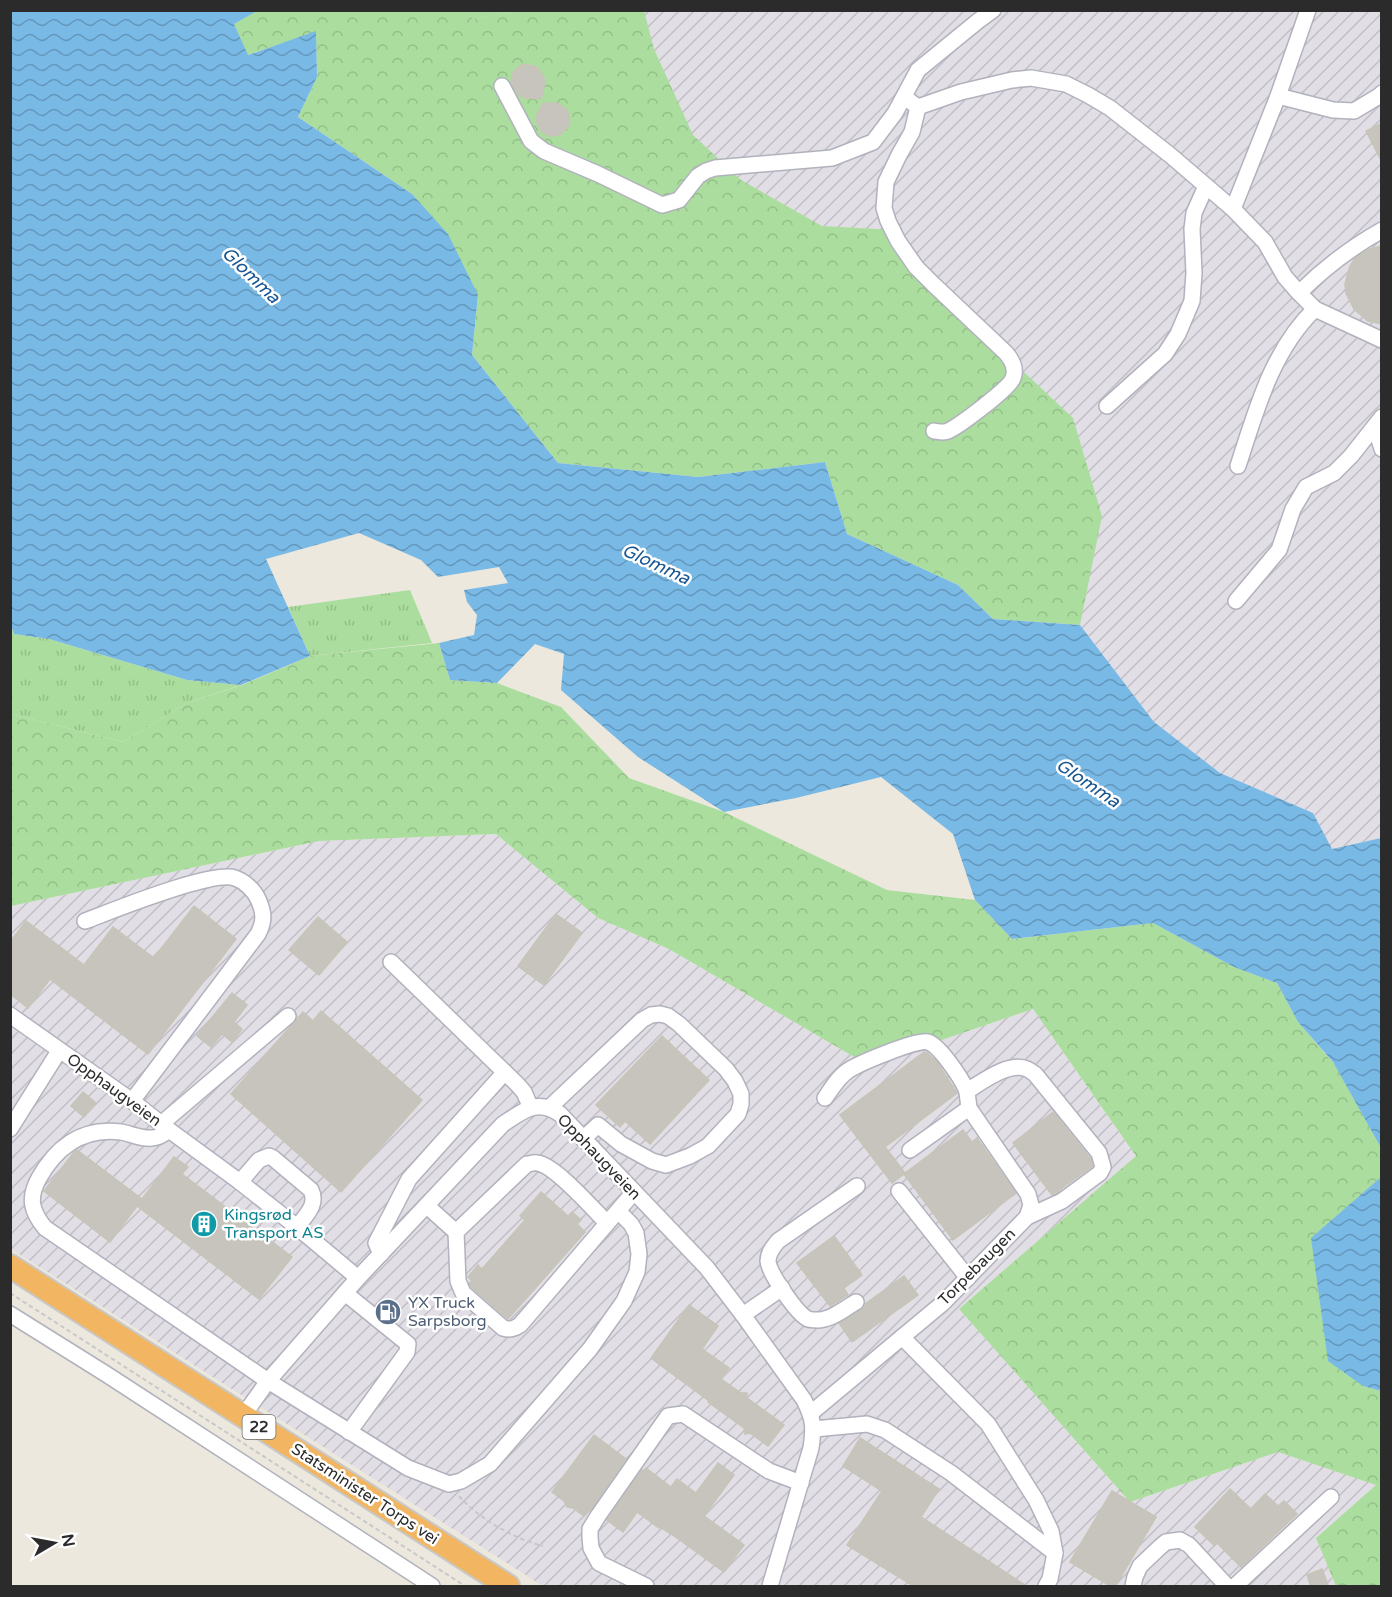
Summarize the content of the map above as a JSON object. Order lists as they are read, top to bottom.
{
  "streets": {
    "highway": ["22", "Statsminister Torps vei"],
    "street": ["Opphaugveien", "Torpebaugen"]
  },
  "crossings": [
    ["Opphaugveien", "Torpebaugen"],
    ["Opphaugveien", "Statsminister Torps vei"]
  ],
  "water": ["Glomma"],
  "places": {
    "building": ["Kingsrød Transport AS"],
    "fuel station": ["YX Truck Sarpsborg"]
  },
  "north": "right"
}
